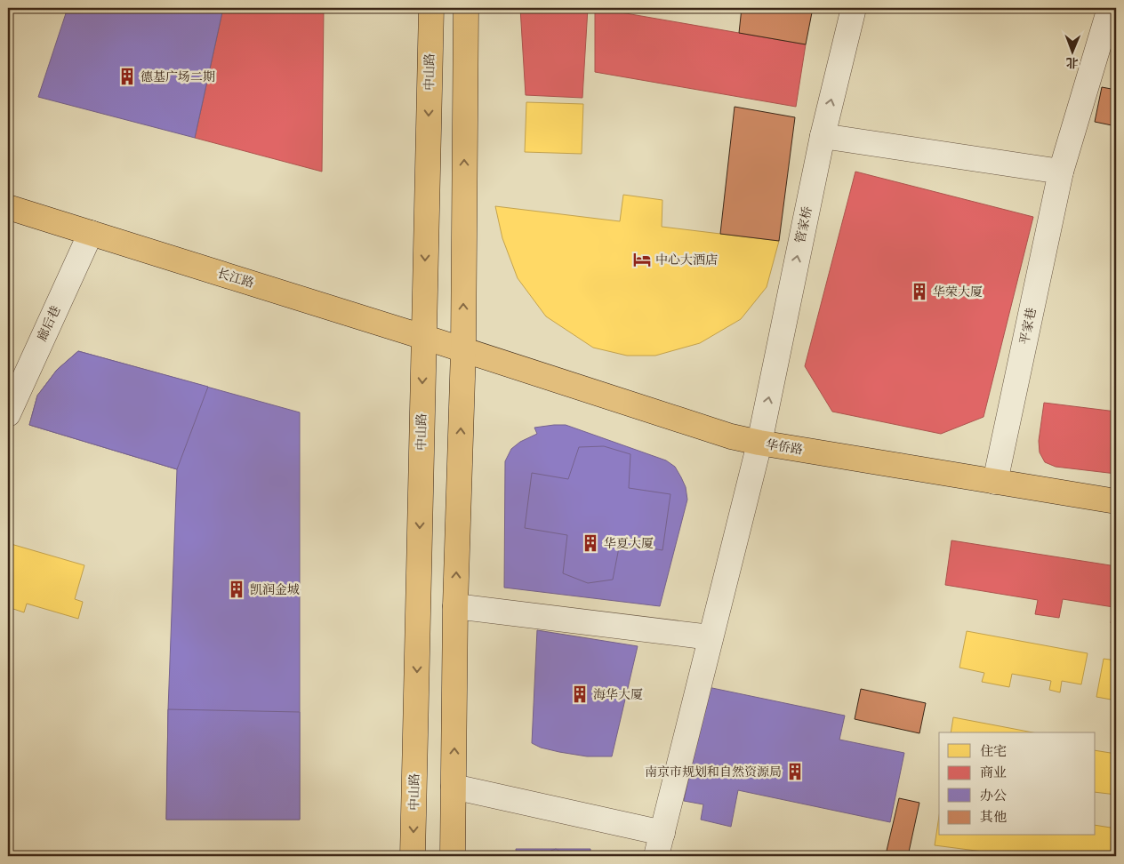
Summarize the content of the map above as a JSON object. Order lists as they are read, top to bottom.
{
  "streets": {
    "main road": ["中山路", "长江路", "华侨路"],
    "street": ["管家桥", "廊后巷", "平家巷"]
  },
  "crossings": [
    ["中山路", "长江路"],
    ["管家桥", "华侨路"],
    ["长江路", "廊后巷"],
    ["长江路", "华侨路"],
    ["平家巷", "华侨路"]
  ],
  "one_way": ["管家桥"],
  "places": {
    "building": [
      "德基广场二期",
      "华荣大厦",
      "华夏大厦",
      "凯润金城",
      "海华大厦",
      "南京市规划和自然资源局"
    ],
    "hotel": ["中心大酒店"]
  },
  "legend": [
    "住宅",
    "商业",
    "办公",
    "其他"
  ],
  "north": "bottom"
}
